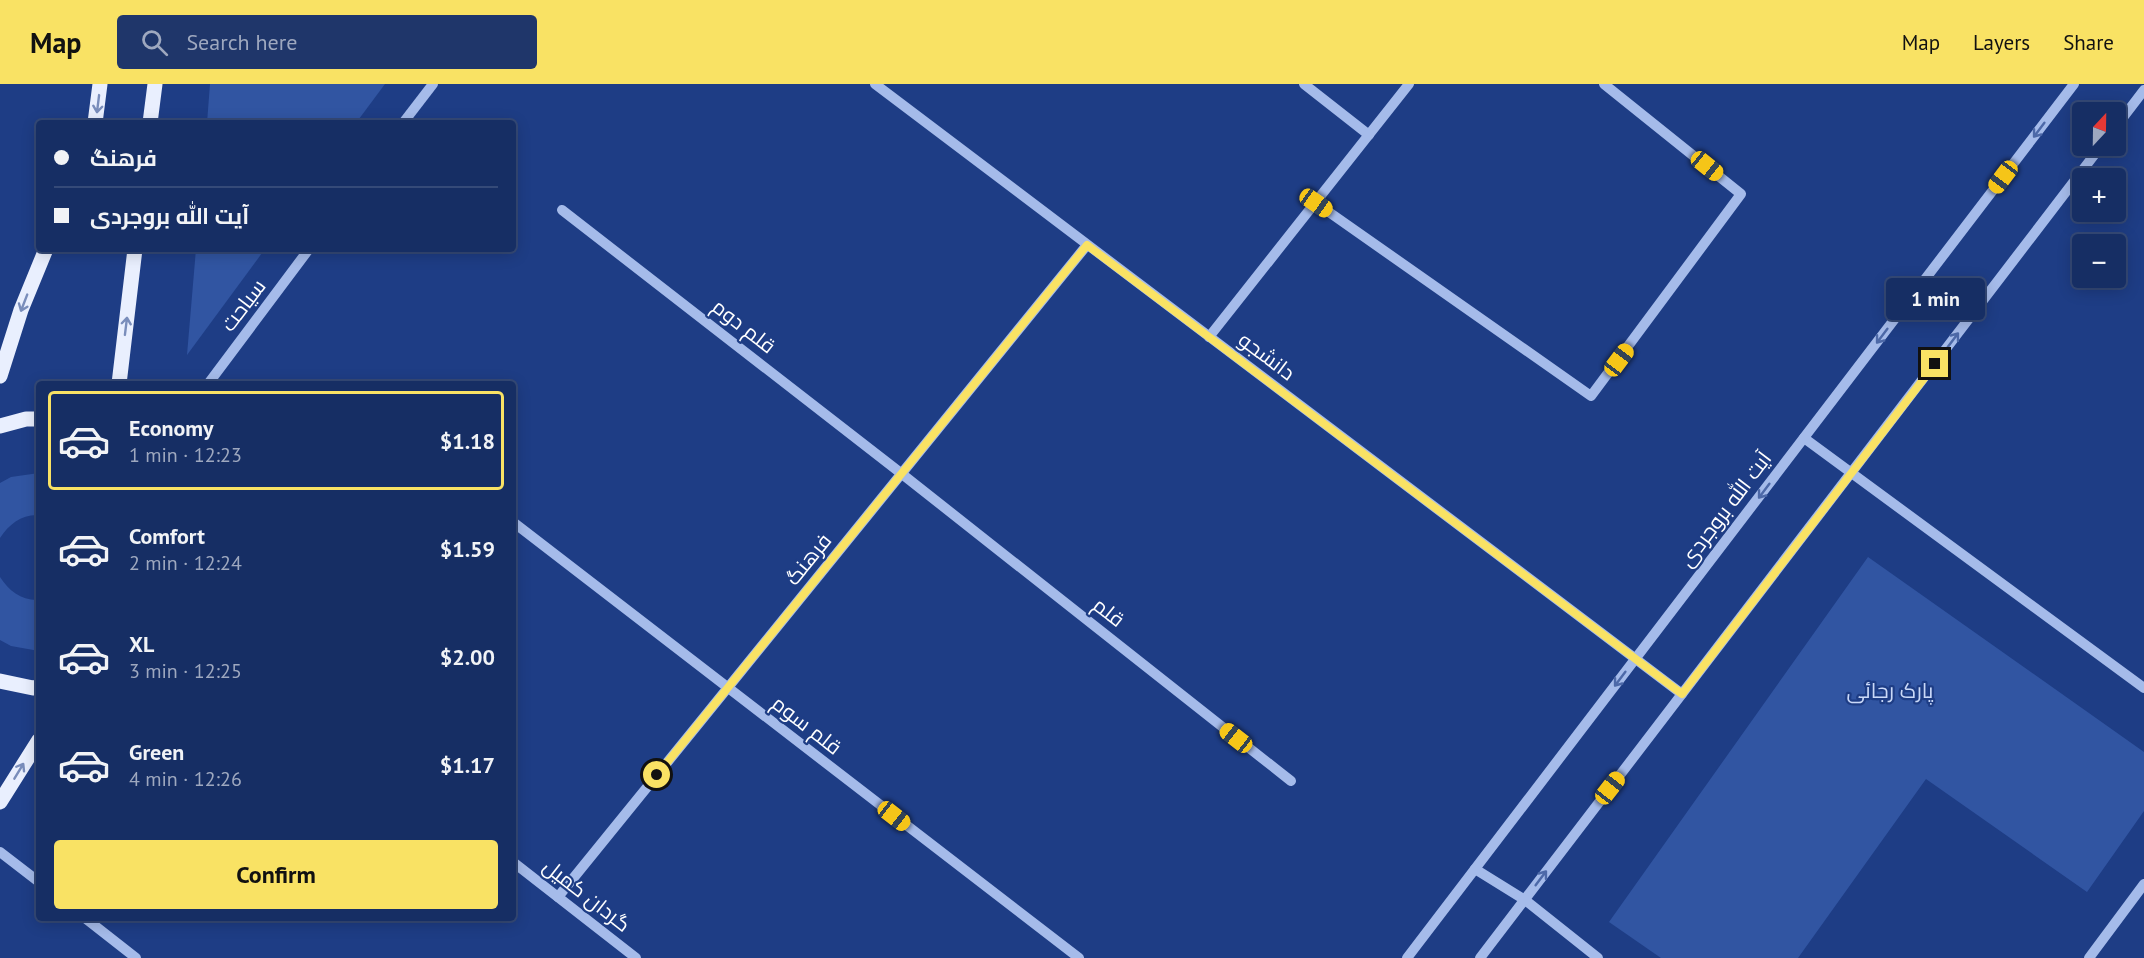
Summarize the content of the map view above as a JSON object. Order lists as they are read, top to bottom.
{
  "streets": {
    "street": [
      "سیاحت",
      "قلم دوم",
      "دانشجو",
      "آیت الله بروجردی",
      "فرهنگ",
      "قلم",
      "قلم سوم",
      "گردان کمیل"
    ]
  },
  "crossings": [
    ["قلم دوم", "فرهنگ"],
    ["قلم دوم", "قلم"],
    ["دانشجو", "آیت الله بروجردی"],
    ["دانشجو", "فرهنگ"],
    ["فرهنگ", "قلم"],
    ["فرهنگ", "قلم سوم"],
    ["فرهنگ", "گردان کمیل"]
  ],
  "parks": ["پارک رجائی"],
  "north": "top",
  "page": {
    "header": "Map",
    "search": "Search here",
    "nav": ["Map", "Layers", "Share"],
    "map_buttons": ["+", "−"],
    "banner": ["فرهنگ", "آیت الله بروجردی"],
    "bubble": "1 min",
    "list": [
      {
        "name": "Economy",
        "note": "1 min · 12:23",
        "value": "$1.18"
      },
      {
        "name": "Comfort",
        "note": "2 min · 12:24",
        "value": "$1.59"
      },
      {
        "name": "XL",
        "note": "3 min · 12:25",
        "value": "$2.00"
      },
      {
        "name": "Green",
        "note": "4 min · 12:26",
        "value": "$1.17"
      }
    ],
    "buttons": "Confirm"
  }
}
